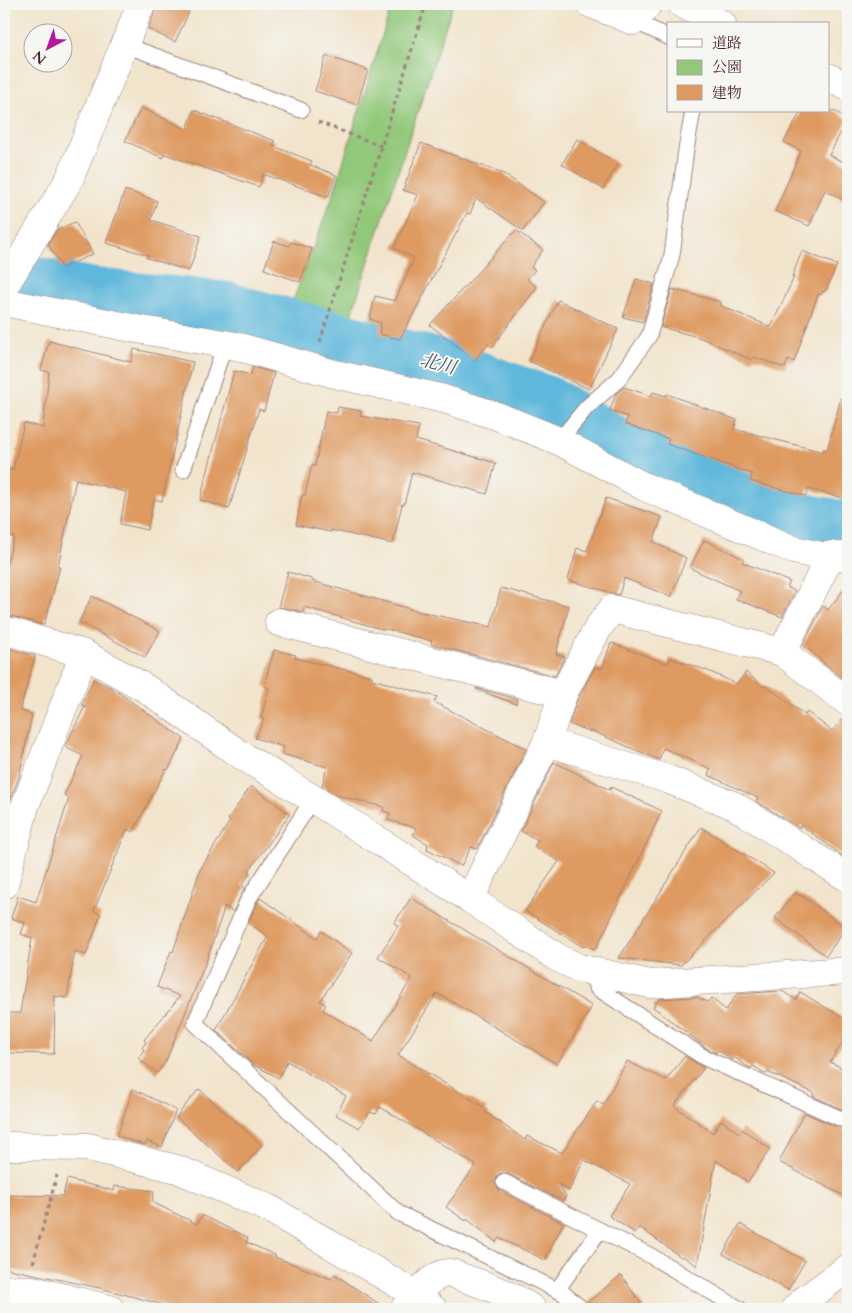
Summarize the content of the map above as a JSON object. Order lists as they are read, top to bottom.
{
  "water": ["北川"],
  "legend": ["道路", "公園", "建物"],
  "north": "bottom left"
}
